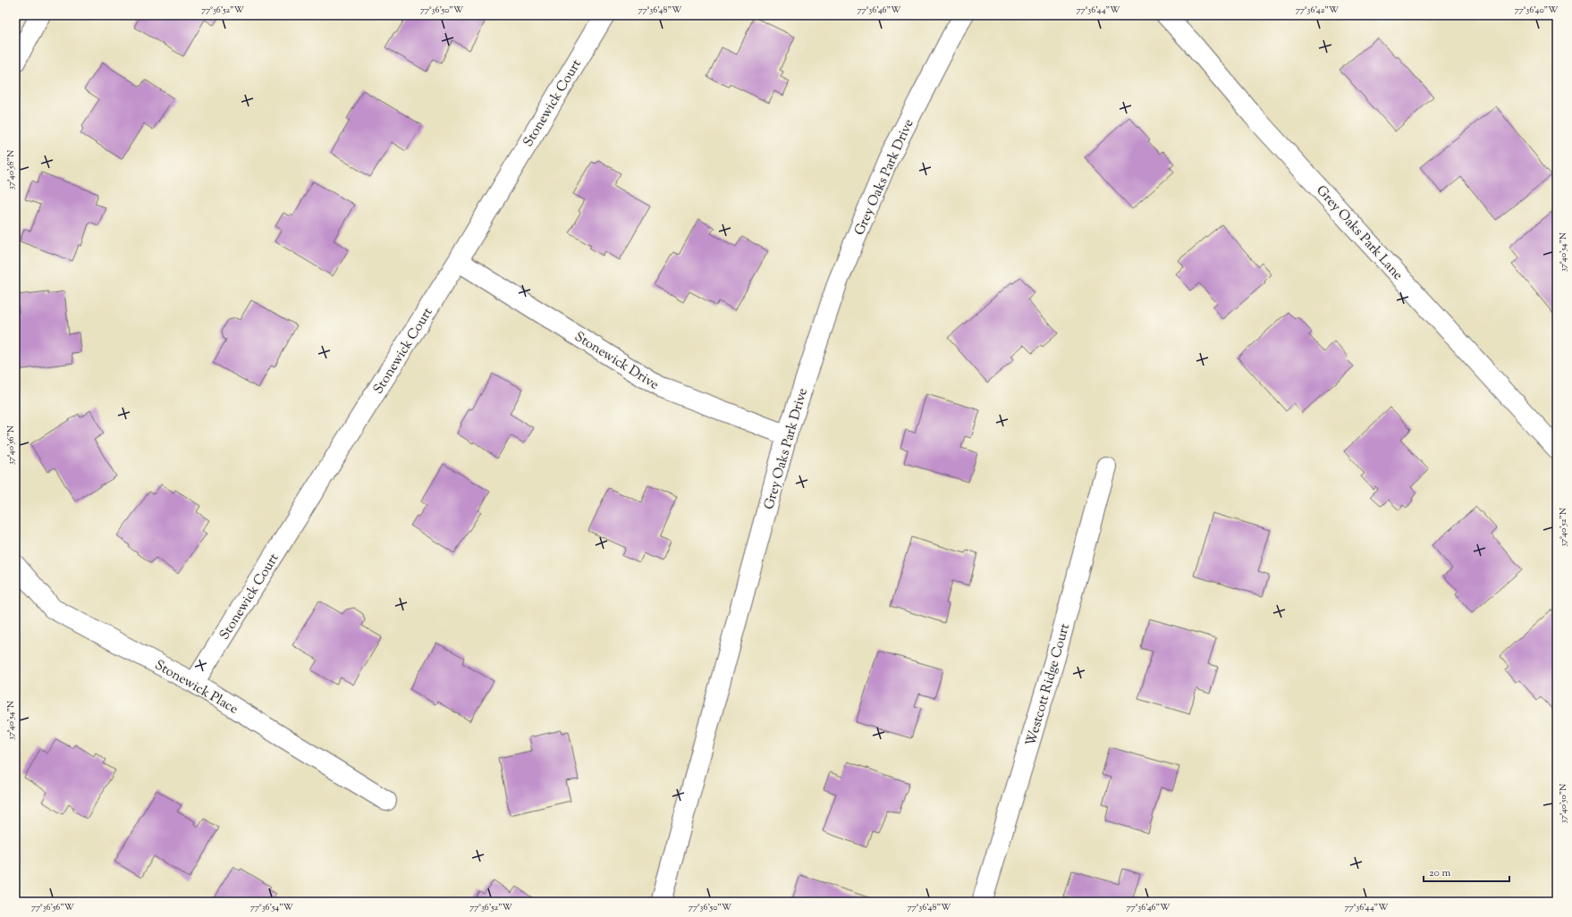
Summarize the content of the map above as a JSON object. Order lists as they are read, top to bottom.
{
  "streets": {
    "street": [
      "Stonewick Court",
      "Grey Oaks Park Drive",
      "Grey Oaks Park Lane",
      "Stonewick Drive",
      "Westcott Ridge Court",
      "Stonewick Place"
    ]
  },
  "crossings": [
    ["Stonewick Court", "Stonewick Drive"],
    ["Stonewick Court", "Stonewick Place"],
    ["Grey Oaks Park Drive", "Stonewick Drive"]
  ],
  "scale_bar": "20 m",
  "coordinates": [
    "77°36'52\"W",
    "77°36'50\"W",
    "77°36'48\"W",
    "77°36'46\"W",
    "77°36'44\"W",
    "77°36'42\"W",
    "77°36'40\"W",
    "37°40'58\"N",
    "37°40'54\"N",
    "37°40'56\"N",
    "37°40'52\"N",
    "37°40'50\"N",
    "77°36'56\"W",
    "77°36'54\"W"
  ]
}
